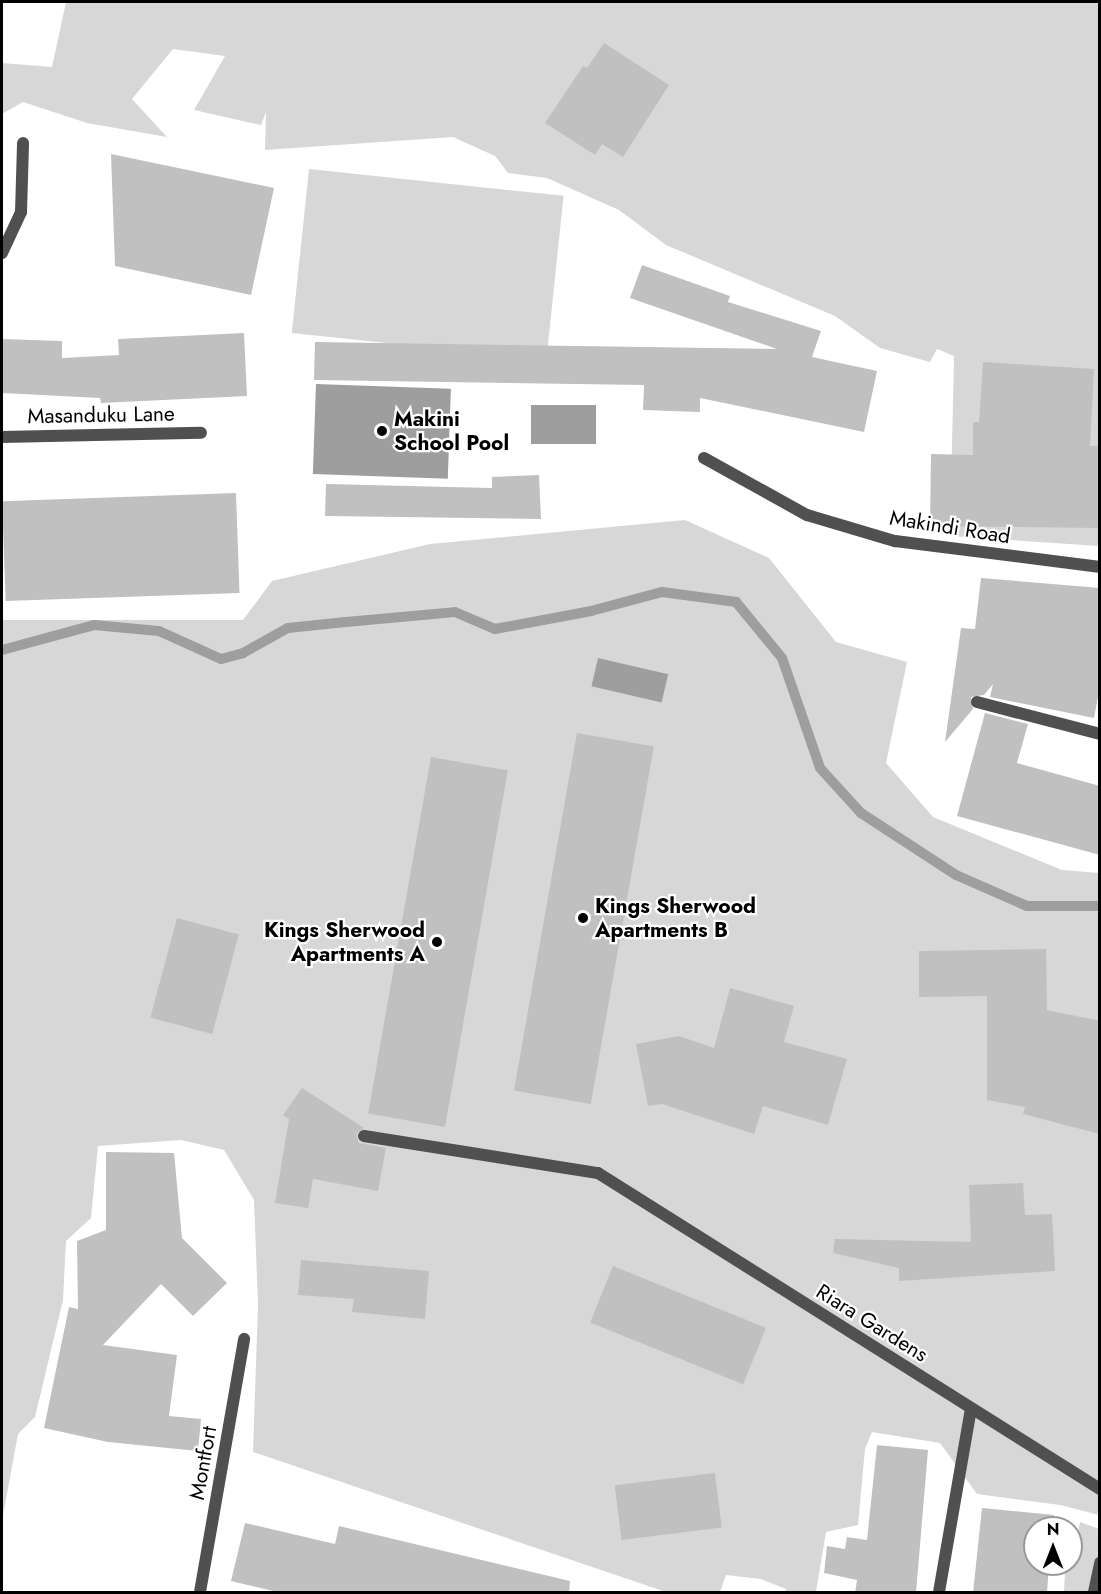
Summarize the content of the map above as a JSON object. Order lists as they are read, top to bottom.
{
  "streets": {
    "street": [
      "Masanduku Lane",
      "Makindi Road",
      "Riara Gardens",
      "Montfort"
    ]
  },
  "places": ["Makini School Pool", "Kings Sherwood Apartments B", "Kings Sherwood Apartments A"],
  "north": "top"
}
